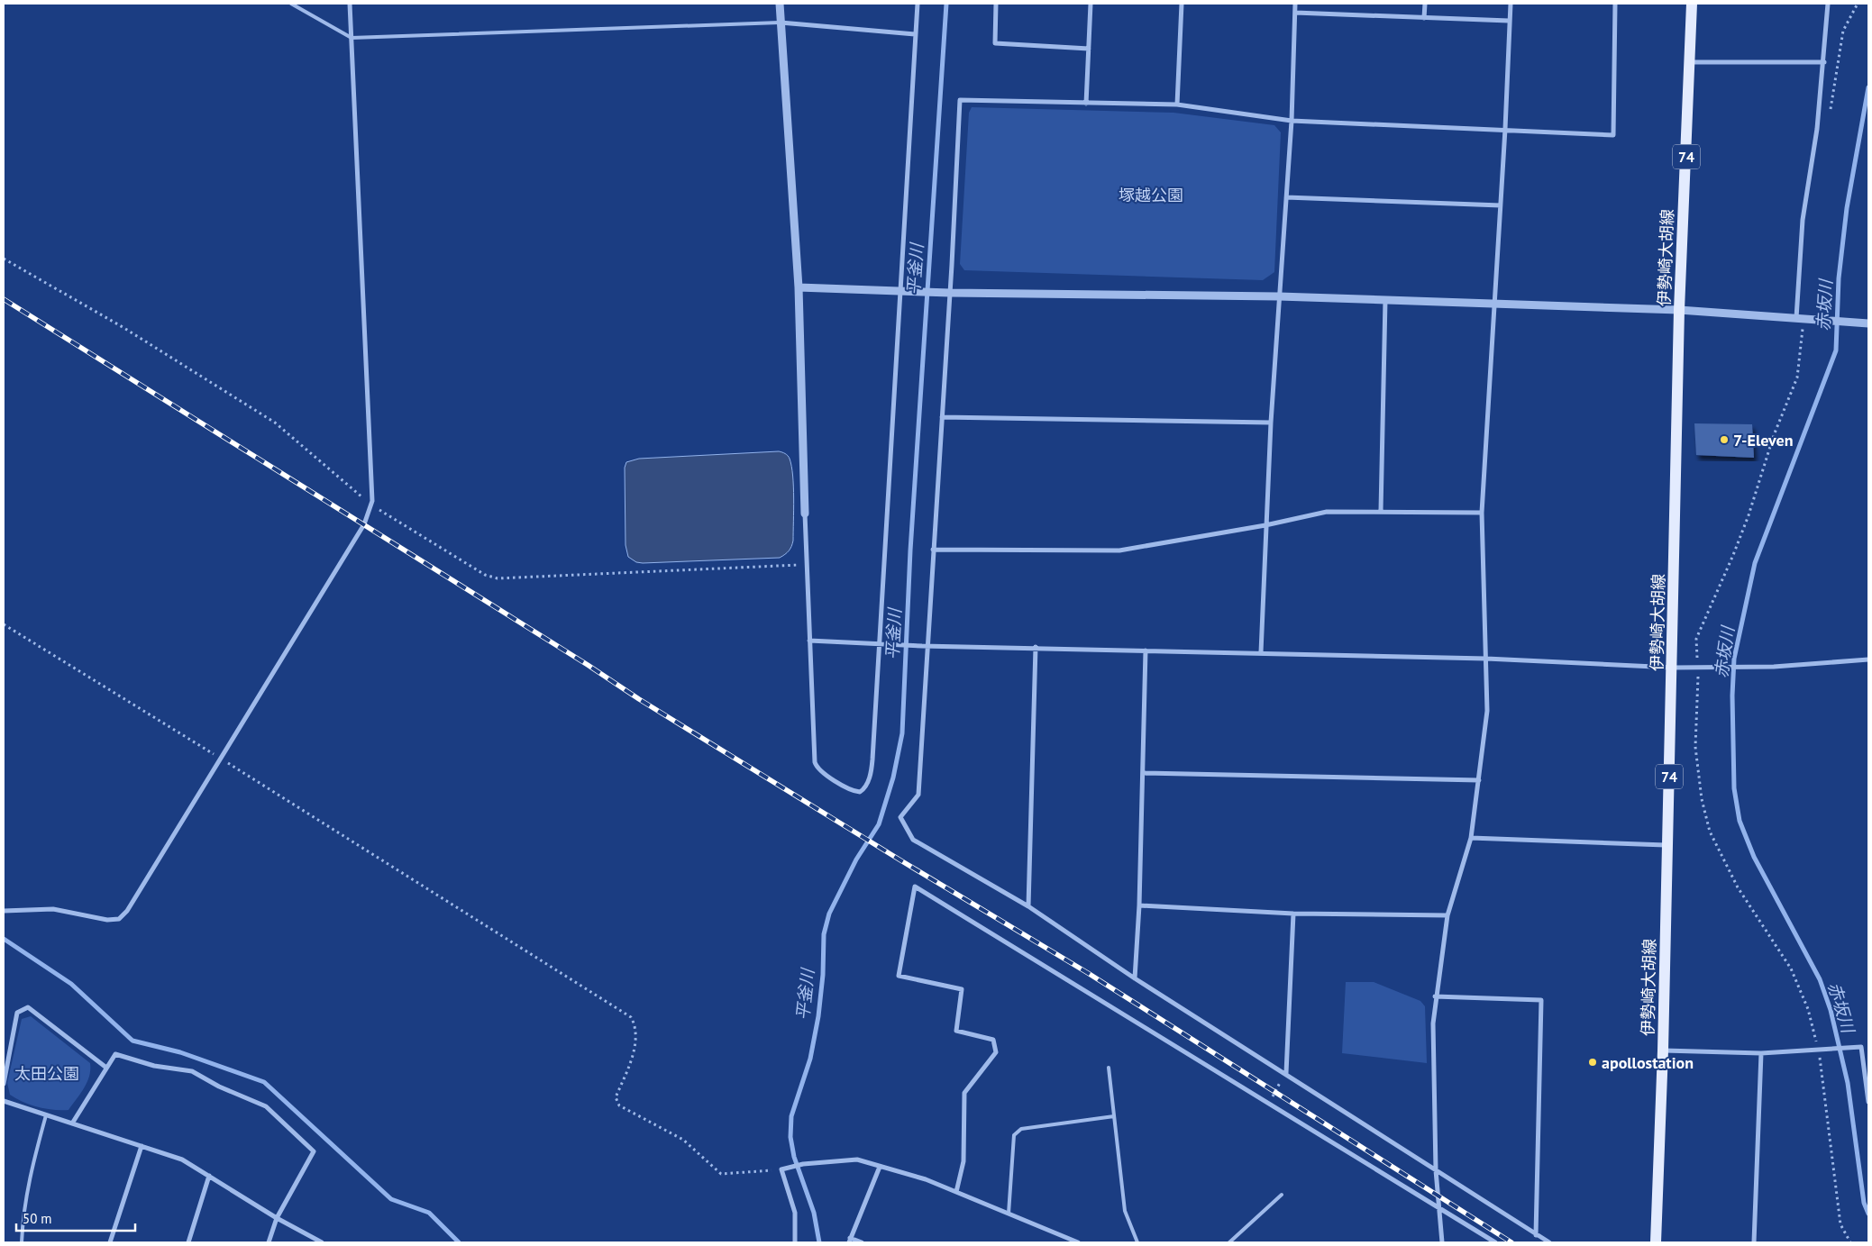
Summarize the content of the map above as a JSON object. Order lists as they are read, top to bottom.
{
  "streets": {
    "main road": ["74", "伊勢崎大胡線"]
  },
  "water": ["平釜川", "赤坂川"],
  "parks": ["塚越公園", "太田公園"],
  "places": ["7-Eleven", "apollostation"],
  "scale_bar": "50 m"
}
